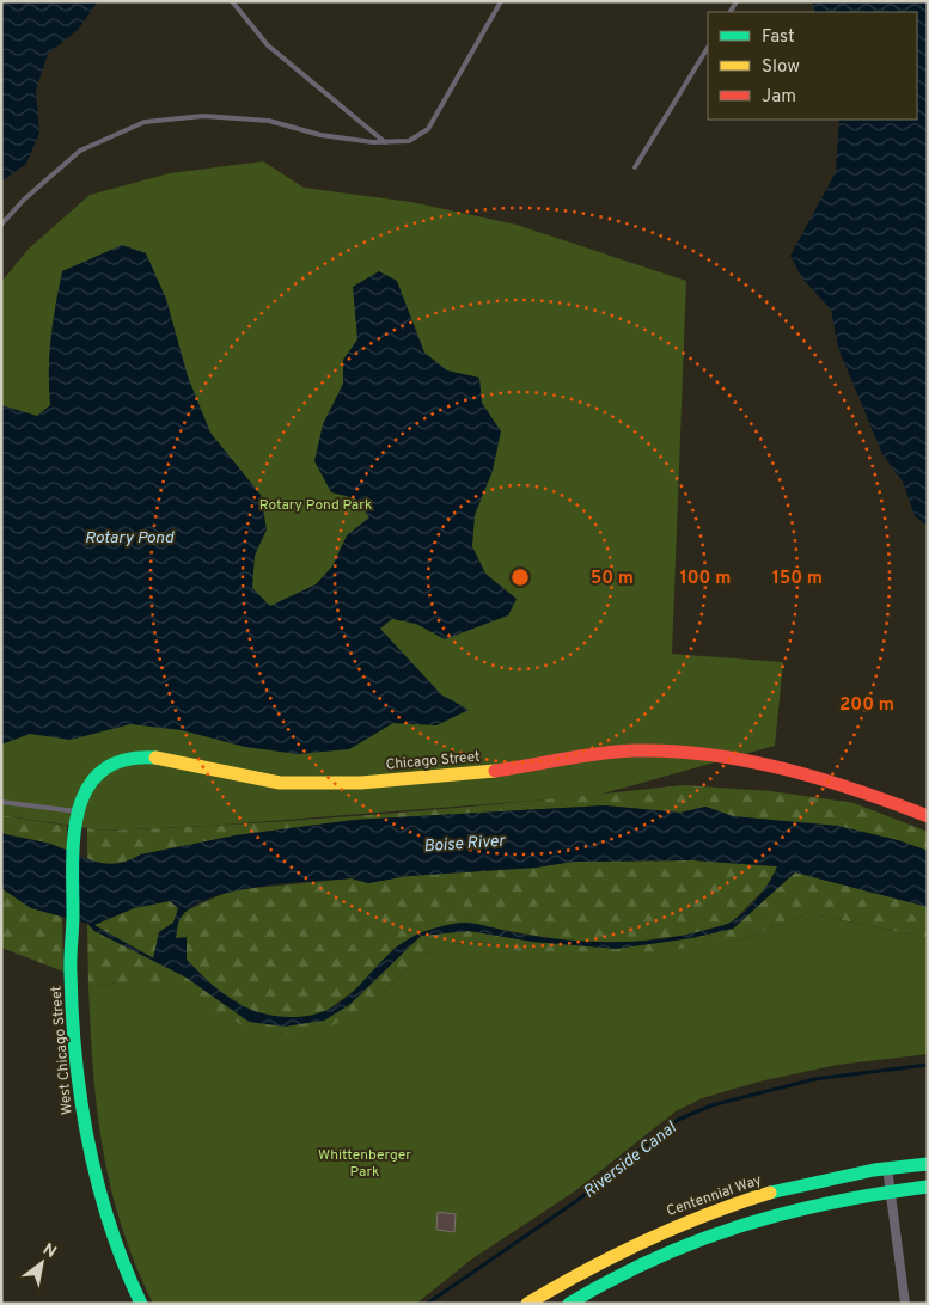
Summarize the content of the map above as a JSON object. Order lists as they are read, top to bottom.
{
  "streets": {
    "street": ["Chicago Street", "West Chicago Street", "Centennial Way"]
  },
  "crossings": [
    ["Chicago Street", "West Chicago Street"]
  ],
  "water": ["Rotary Pond", "Boise River", "Riverside Canal"],
  "parks": ["Rotary Pond Park", "Whittenberger Park"],
  "legend": ["Fast", "Slow", "Jam"],
  "north": "top right",
  "rings": [
    "50 m",
    "100 m",
    "150 m",
    "200 m"
  ]
}
